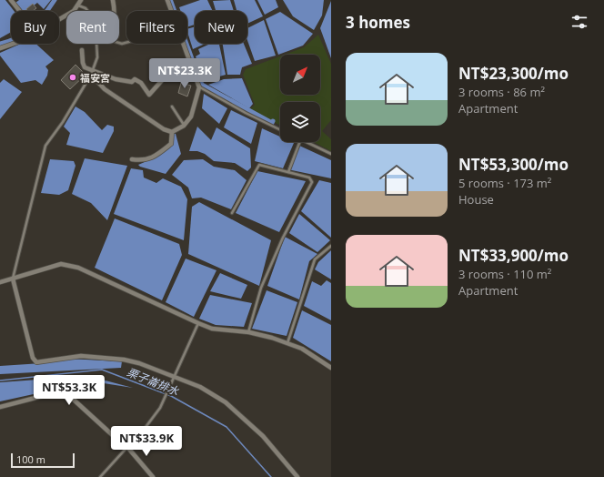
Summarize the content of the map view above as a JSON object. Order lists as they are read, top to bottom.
{
  "water": ["栗子崙排水"],
  "places": ["福安宮"],
  "scale_bar": "100 m",
  "north": "top right",
  "page": {
    "heading": "3 homes",
    "chip": [
      "Buy",
      "Rent",
      "Filters",
      "New"
    ],
    "list": [
      {
        "name": "NT$23,300/mo",
        "note": "3 rooms · 86 m² · Apartment"
      },
      {
        "name": "NT$53,300/mo",
        "note": "5 rooms · 173 m² · House"
      },
      {
        "name": "NT$33,900/mo",
        "note": "3 rooms · 110 m² · Apartment"
      }
    ],
    "price": ["NT$23.3K", "NT$53.3K", "NT$33.9K"],
    "scale": "100 m"
  }
}
